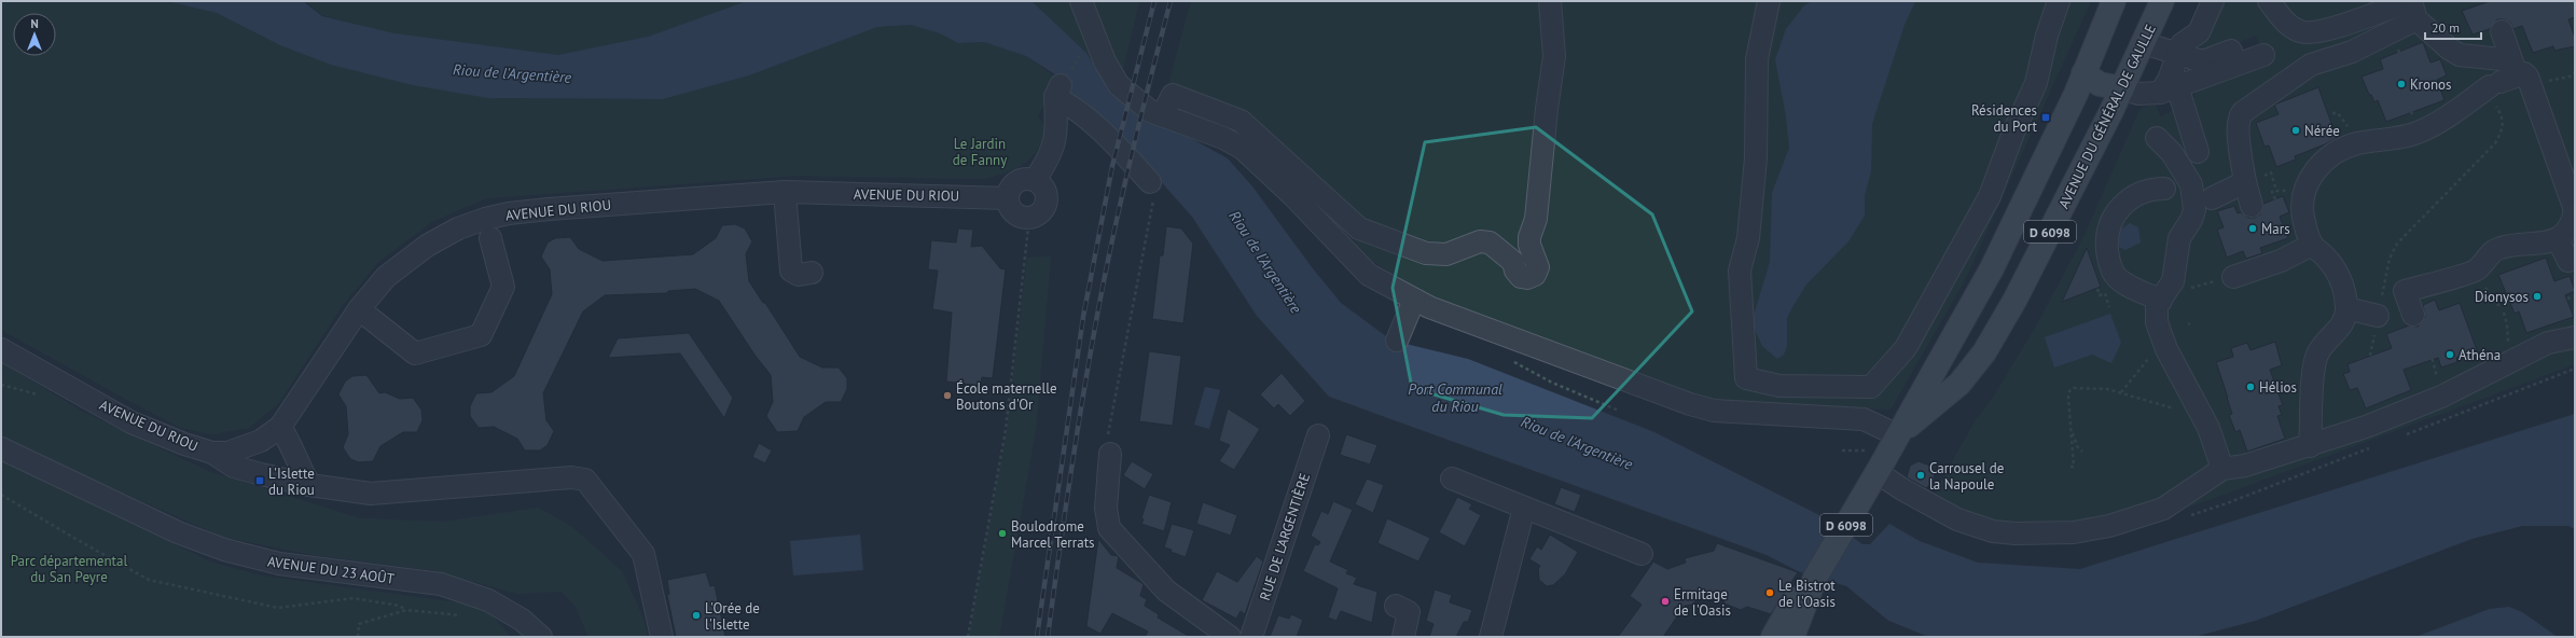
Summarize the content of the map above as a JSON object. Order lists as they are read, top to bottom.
{
  "streets": {
    "main road": ["AVENUE DU GÉNÉRAL DE GAULLE", "D 6098"],
    "street": ["AVENUE DU RIOU", "RUE DE L'ARGENTIÈRE", "AVENUE DU 23 AOÛT"]
  },
  "crossings": [
    ["AVENUE DU GÉNÉRAL DE GAULLE", "D 6098"]
  ],
  "water": ["Riou de l'Argentière", "Port Communal du Riou"],
  "parks": ["Le Jardin de Fanny", "Parc départemental du San Peyre"],
  "places": {
    "other": [
      "Kronos",
      "Nérée",
      "Mars",
      "Dionysos",
      "Athéna",
      "Hélios",
      "École maternelle Boutons d'Or",
      "Carrousel de la Napoule",
      "Boulodrome Marcel Terrats",
      "Le Bistrot de l'Oasis",
      "Ermitage de l'Oasis",
      "L'Orée de l'Islette"
    ],
    "transit": ["Résidences du Port", "L'Islette du Riou"]
  },
  "scale_bar": "20 m",
  "north": "top"
}
